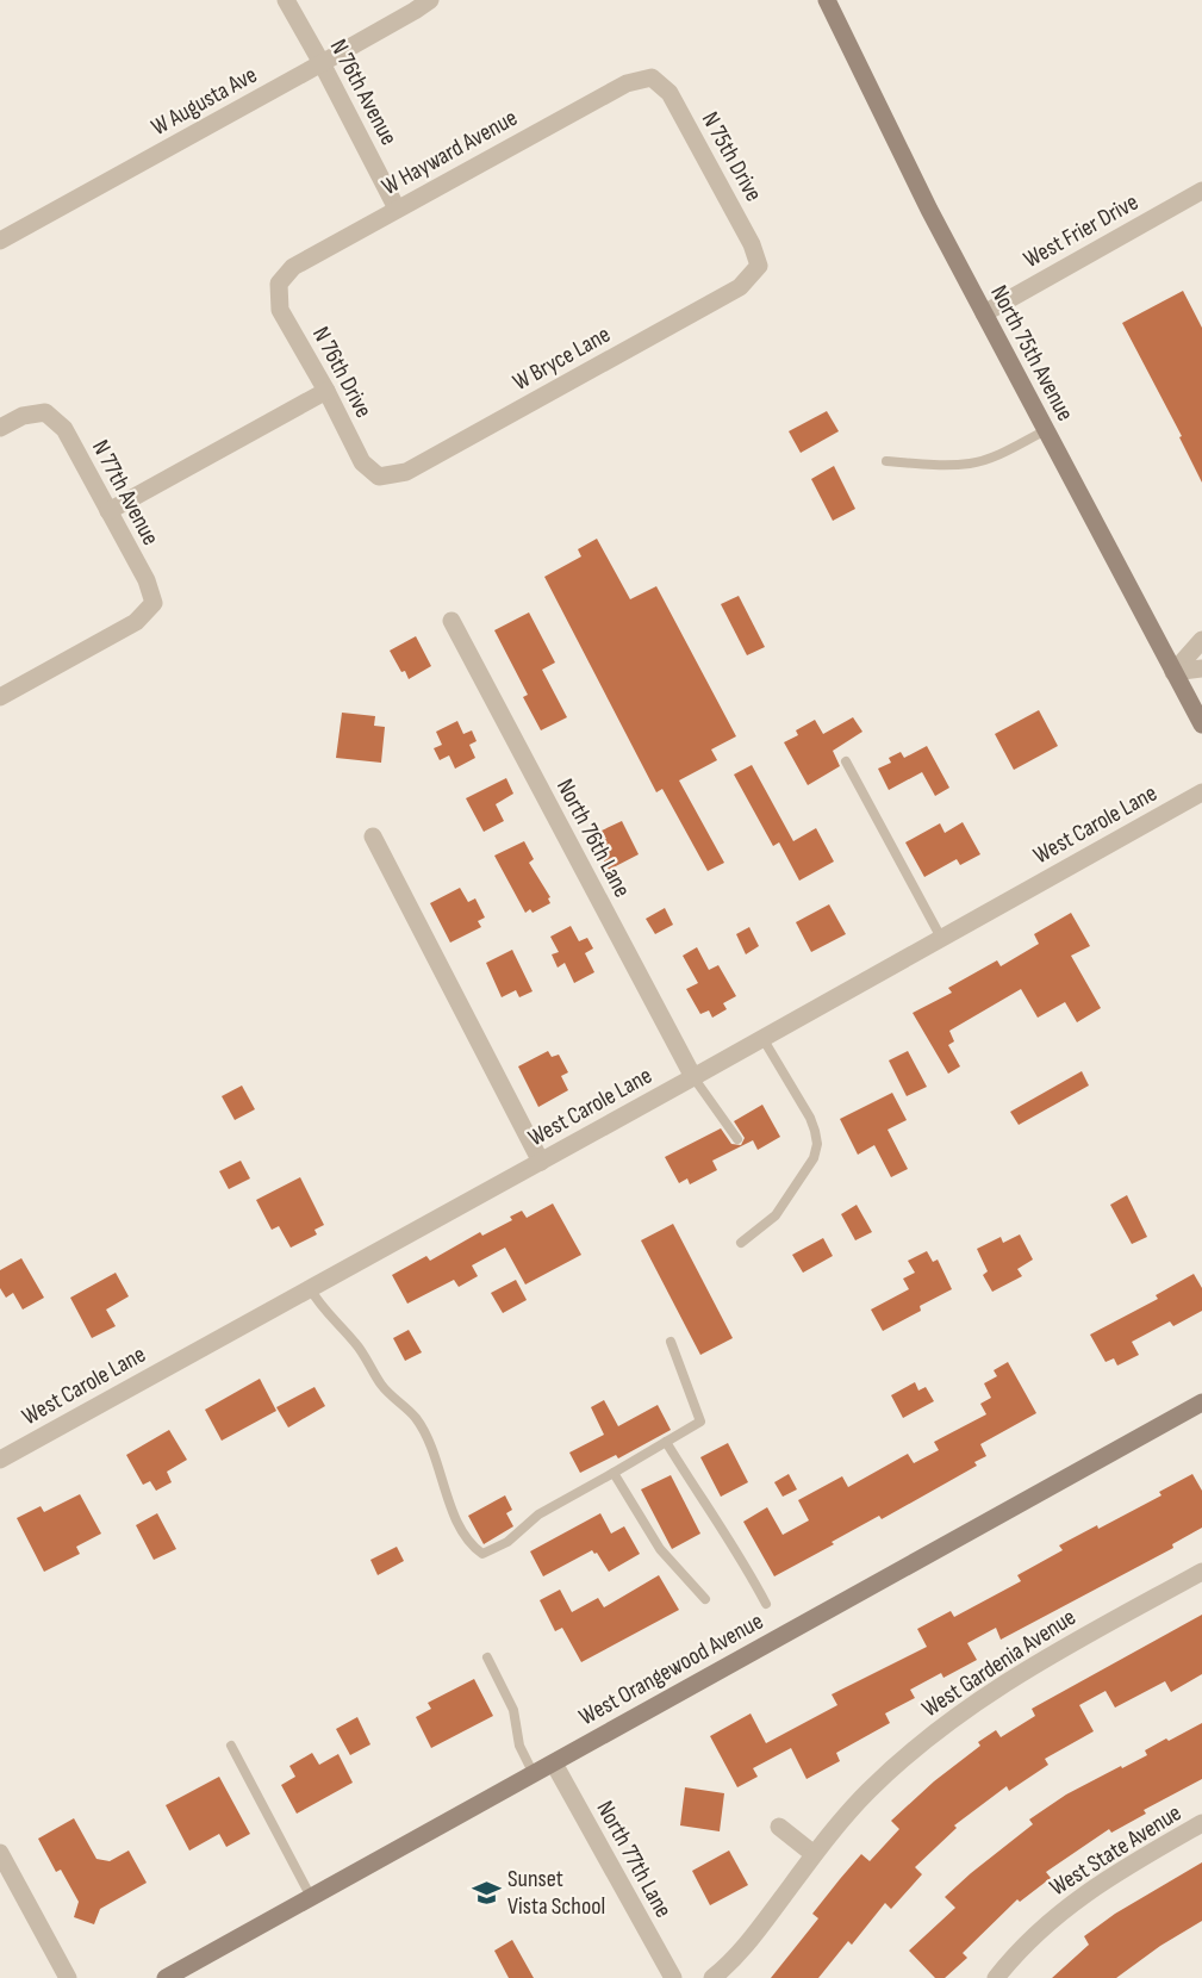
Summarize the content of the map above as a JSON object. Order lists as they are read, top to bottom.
{
  "streets": {
    "street": [
      "N 76th Avenue",
      "W Augusta Ave",
      "W Hayward Avenue",
      "N 75th Drive",
      "West Frier Drive",
      "North 75th Avenue",
      "W Bryce Lane",
      "N 76th Drive",
      "N 77th Avenue",
      "West Carole Lane",
      "North 76th Lane",
      "West Gardenia Avenue",
      "West Orangewood Avenue",
      "West State Avenue",
      "North 77th Lane"
    ]
  },
  "crossings": [
    ["N 76th Avenue", "W Augusta Ave"],
    ["N 76th Avenue", "W Hayward Avenue"],
    ["W Hayward Avenue", "N 75th Drive"],
    ["W Hayward Avenue", "N 76th Drive"],
    ["N 75th Drive", "W Bryce Lane"],
    ["West Frier Drive", "North 75th Avenue"],
    ["W Bryce Lane", "N 76th Drive"],
    ["West Carole Lane", "North 76th Lane"],
    ["West Orangewood Avenue", "North 77th Lane"]
  ],
  "places": {
    "school or university": ["Sunset Vista School"]
  }
}
